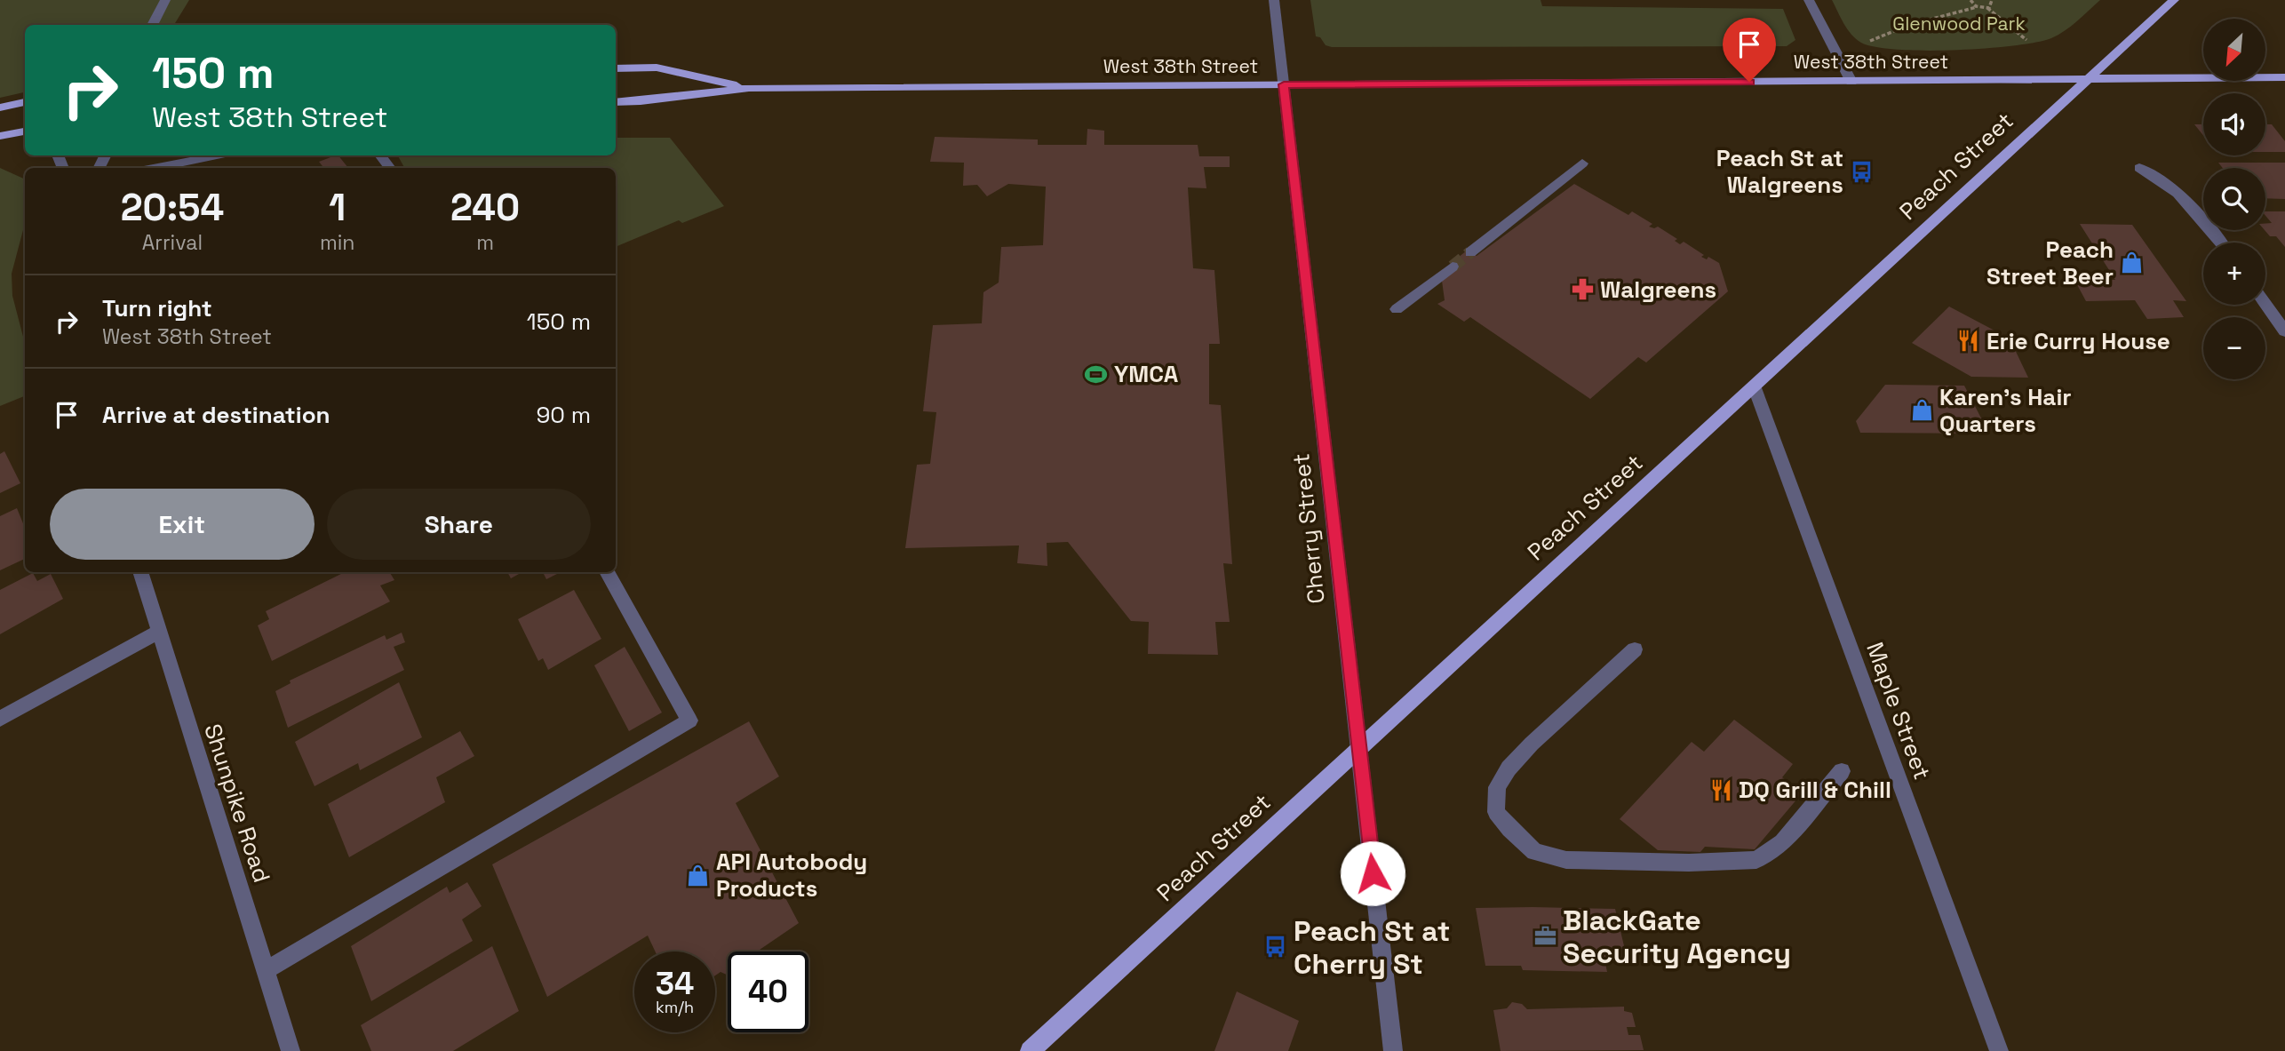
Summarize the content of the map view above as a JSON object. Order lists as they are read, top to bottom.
{
  "streets": {
    "main road": ["West 38th Street", "Peach Street"],
    "street": ["Cherry Street", "Maple Street", "Shunpike Road"]
  },
  "crossings": [
    ["West 38th Street", "Peach Street"],
    ["West 38th Street", "Cherry Street"],
    ["Peach Street", "Cherry Street"],
    ["Peach Street", "Maple Street"]
  ],
  "parks": ["Glenwood Park"],
  "places": {
    "bus stop": ["Peach St at Walgreens", "Peach St at Cherry St"],
    "shop": ["Peach Street Beer", "Karen's Hair Quarters", "API Autobody Products"],
    "pharmacy": ["Walgreens"],
    "restaurant": ["Erie Curry House", "DQ Grill & Chill"],
    "sports": ["YMCA"],
    "office": ["BlackGate Security Agency"]
  },
  "north": "bottom left",
  "page": {
    "map_buttons": ["+", "−"],
    "turn": ["150 m", "West 38th Street"],
    "eta": [
      "20:54",
      "Arrival",
      "1",
      "min",
      "240",
      "m"
    ],
    "list": [
      {
        "name": "Turn right",
        "note": "West 38th Street",
        "value": "150 m"
      },
      {
        "name": "Arrive at destination",
        "value": "90 m"
      }
    ],
    "buttons": ["Exit", "Share"],
    "speed": "34 km/h",
    "limit": "40"
  }
}
